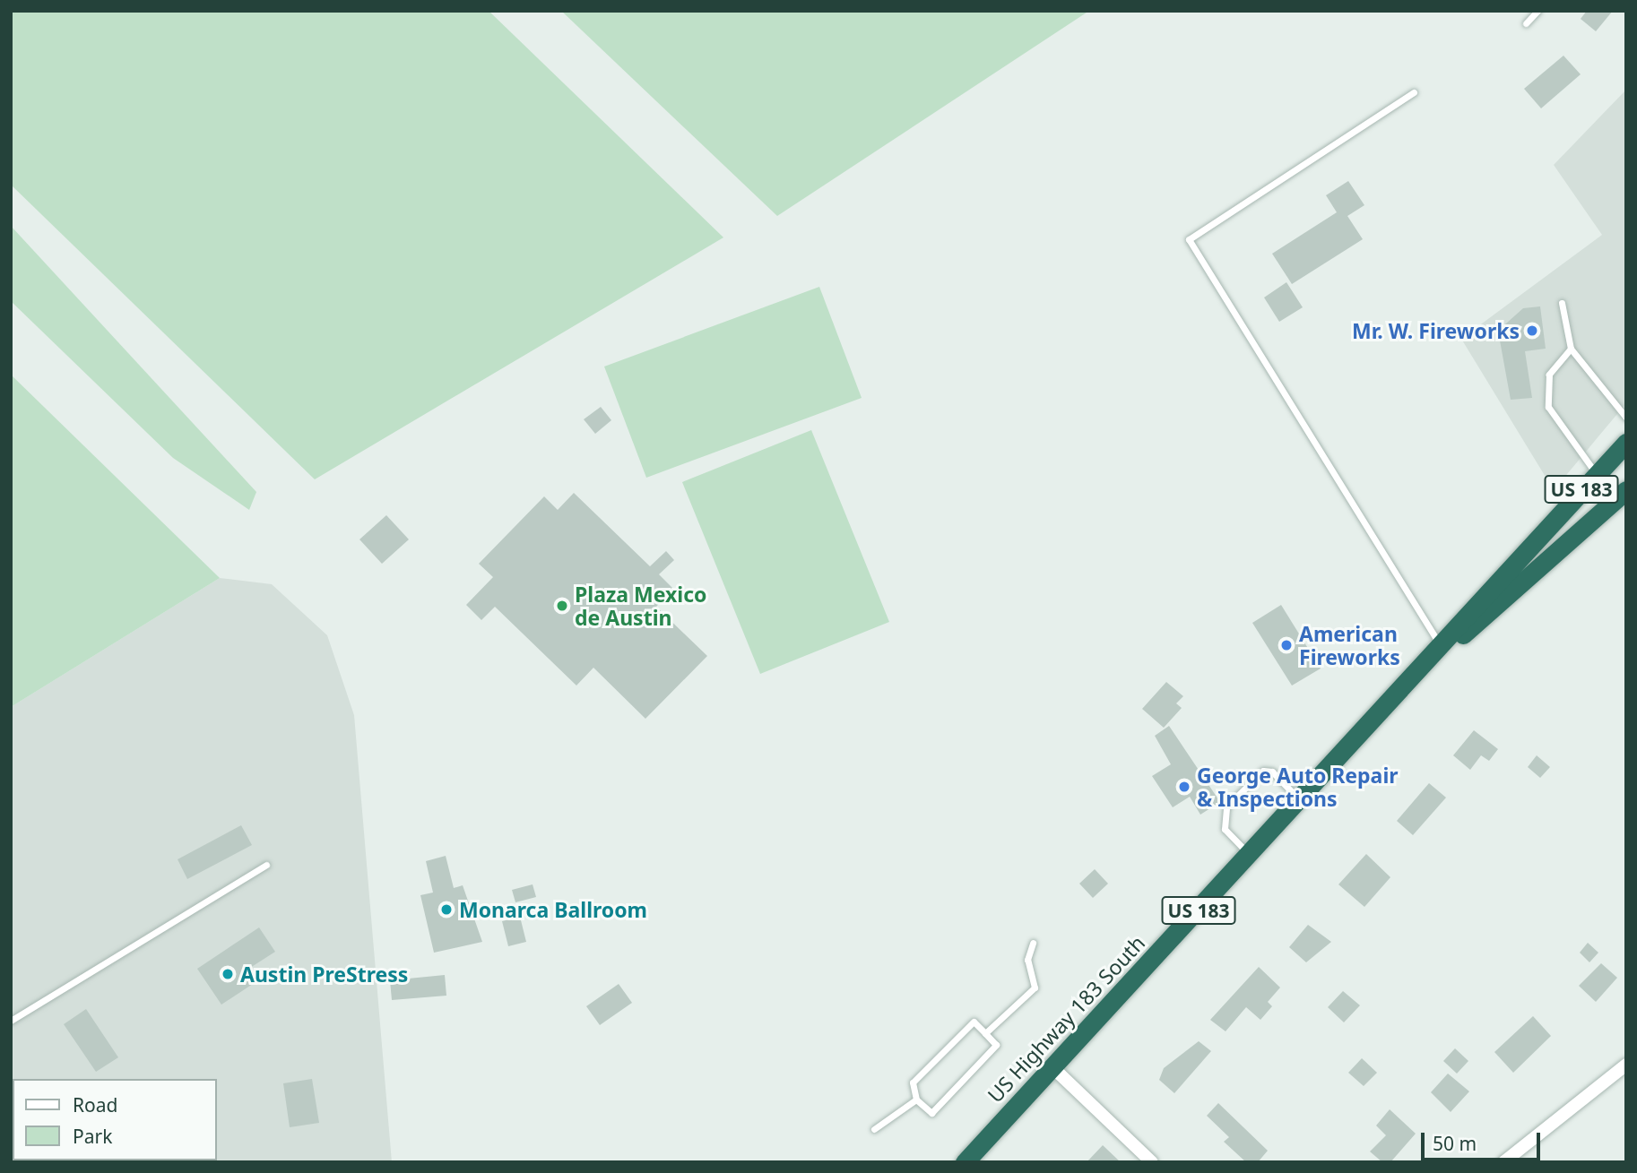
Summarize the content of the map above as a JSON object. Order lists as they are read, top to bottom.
{
  "streets": {
    "highway": ["US 183", "US Highway 183 South"]
  },
  "places": [
    "Mr. W. Fireworks",
    "Plaza Mexico de Austin",
    "American Fireworks",
    "George Auto Repair & Inspections",
    "Monarca Ballroom",
    "Austin PreStress"
  ],
  "legend": ["Road", "Park"],
  "scale_bar": "50 m"
}
